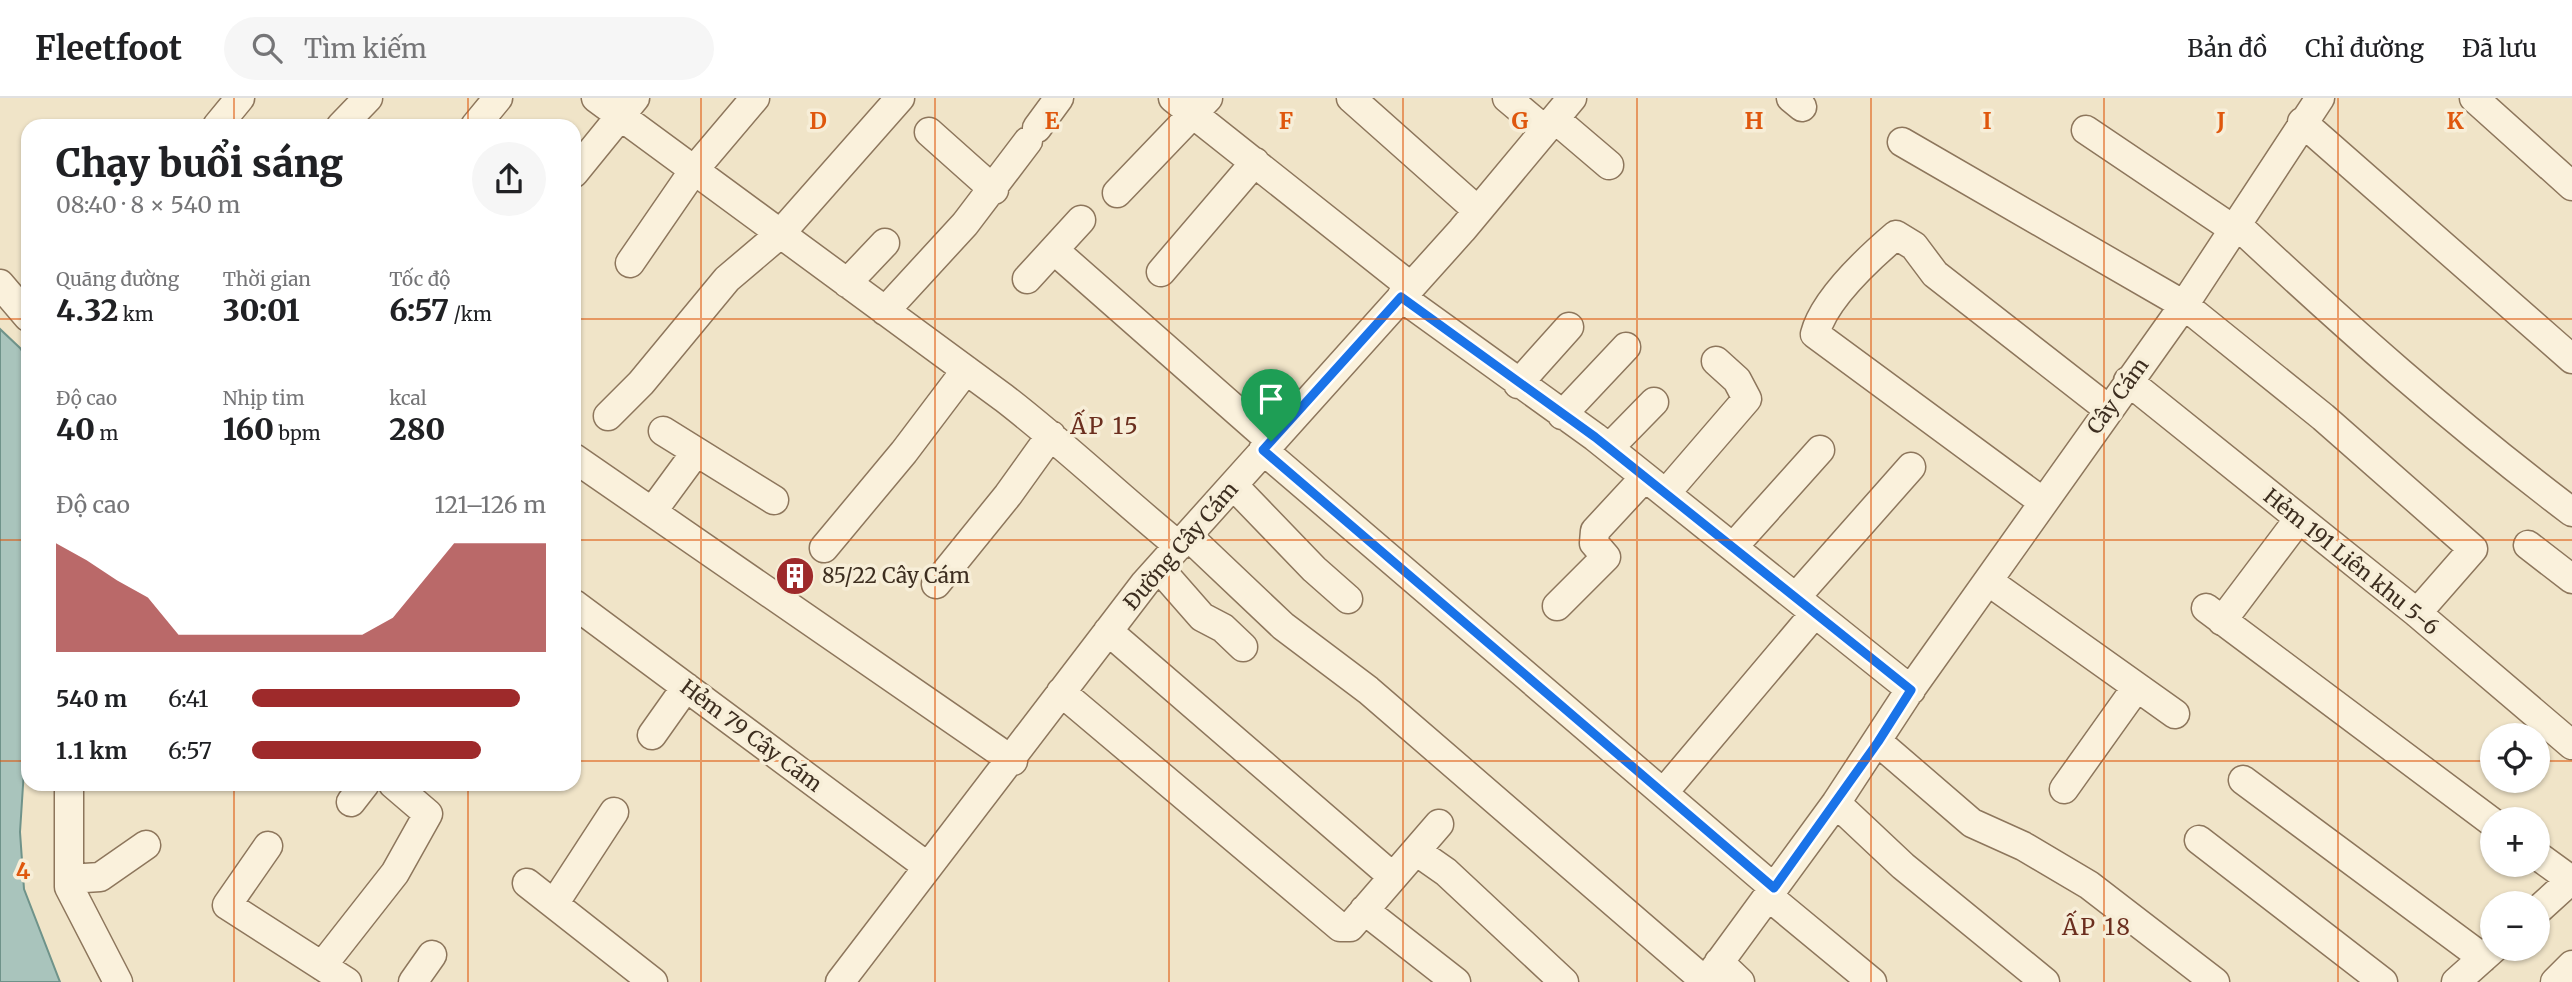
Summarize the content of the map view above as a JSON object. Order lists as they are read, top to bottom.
{
  "streets": {
    "street": [
      "Cây Cám",
      "Đường Cây Cám",
      "Hẻm 191 Liên khu 5-6",
      "Hẻm 79 Cây Cám"
    ]
  },
  "crossings": [
    ["Cây Cám", "Hẻm 191 Liên khu 5-6"],
    ["Đường Cây Cám", "Hẻm 79 Cây Cám"]
  ],
  "districts": ["ẤP 15", "ẤP 18"],
  "places": {
    "building": ["85/22 Cây Cám"]
  },
  "page": {
    "header": "Fleetfoot",
    "search": "Tìm kiếm",
    "nav": ["Bản đồ", "Chỉ đường", "Đã lưu"],
    "heading": ["Chạy buổi sáng", "08:40 · 8 × 540 m"],
    "stats": [
      ["Quãng đường", "4.32 km"],
      ["Thời gian", "30:01"],
      ["Tốc độ", "6:57 /km"],
      ["Độ cao", "40 m"],
      ["Nhịp tim", "160 bpm"],
      ["kcal", "280"]
    ],
    "chart": ["Độ cao", "121–126 m"],
    "list": [
      {
        "name": "540 m",
        "note": "6:41"
      },
      {
        "name": "1.1 km",
        "note": "6:57"
      }
    ],
    "map_buttons": ["+", "−"]
  },
  "grid": {
    "columns": [
      "D",
      "E",
      "F",
      "G",
      "H",
      "I",
      "J",
      "K"
    ],
    "rows": ["4"]
  }
}
